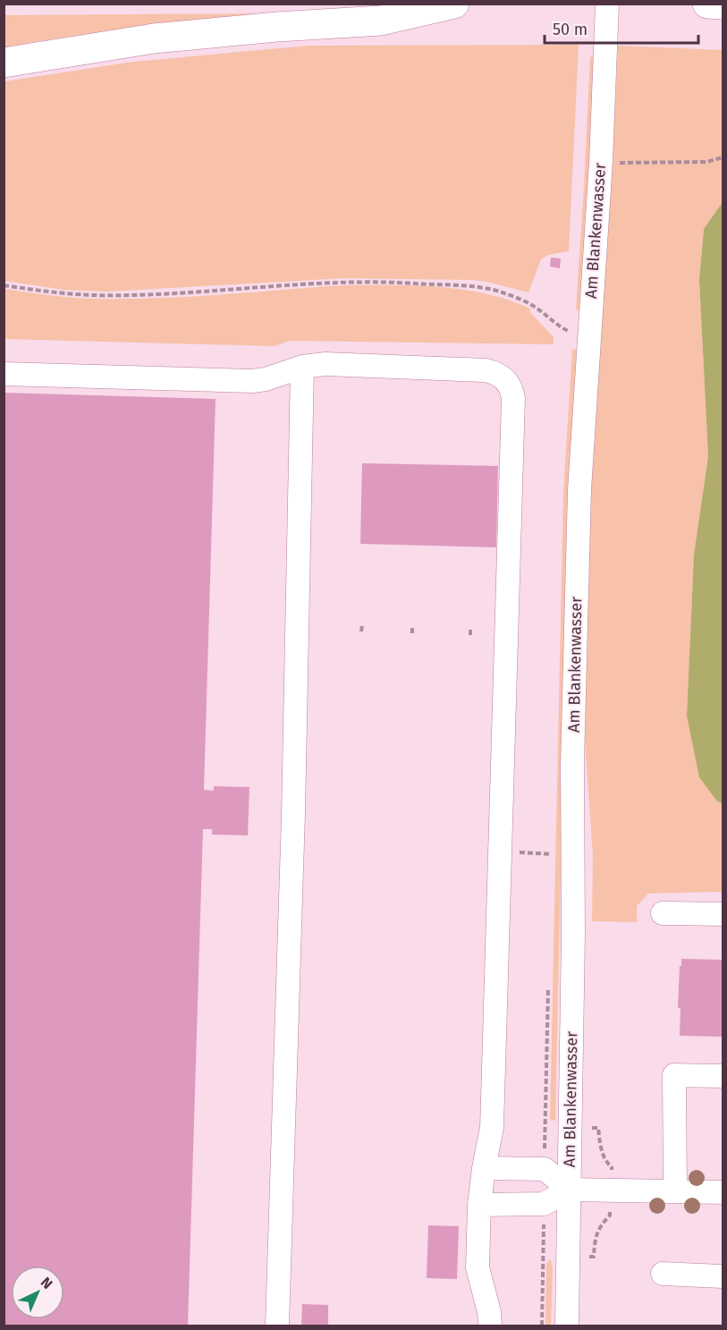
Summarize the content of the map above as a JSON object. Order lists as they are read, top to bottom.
{
  "streets": {
    "street": ["Am Blankenwasser"]
  },
  "scale_bar": "50 m",
  "north": "top right"
}
